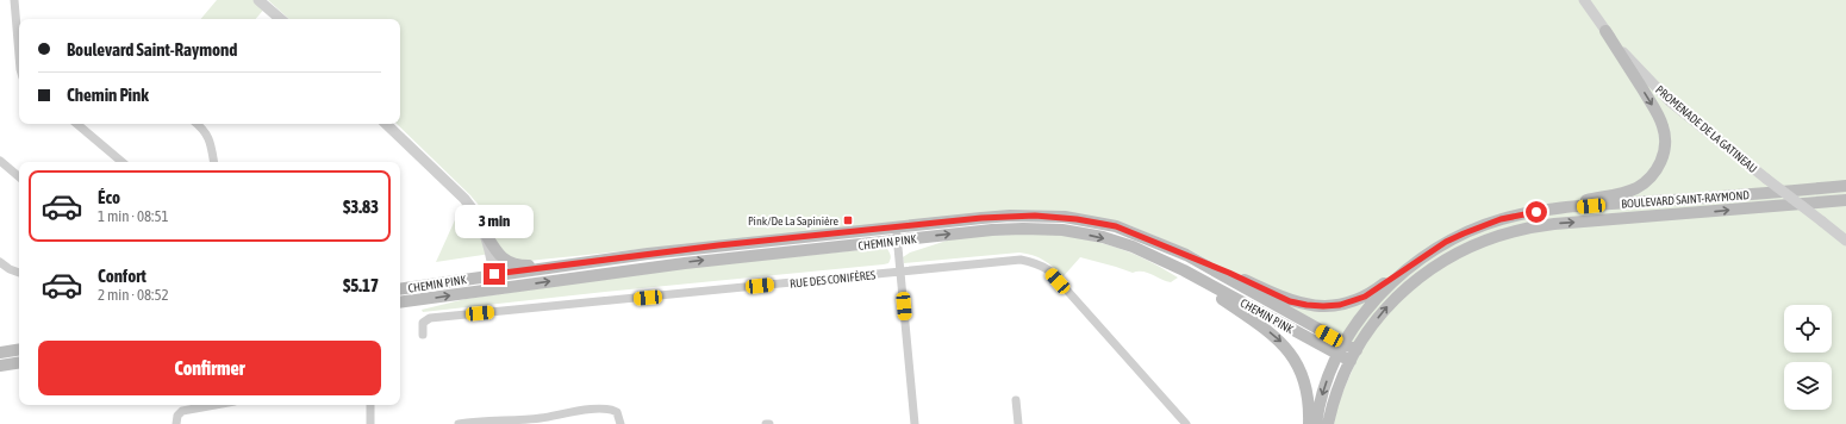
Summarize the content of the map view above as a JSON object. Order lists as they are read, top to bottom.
{
  "streets": {
    "main road": ["BOULEVARD SAINT-RAYMOND", "CHEMIN PINK"],
    "street": ["PROMENADE DE LA GATINEAU", "RUE DES CONIFÈRES"]
  },
  "crossings": [
    ["BOULEVARD SAINT-RAYMOND", "CHEMIN PINK"]
  ],
  "places": {
    "transit": ["Pink/De La Sapinière"]
  },
  "page": {
    "banner": ["Boulevard Saint-Raymond", "Chemin Pink"],
    "list": [
      {
        "name": "Éco",
        "note": "1 min · 08:51",
        "value": "$3.83"
      },
      {
        "name": "Confort",
        "note": "2 min · 08:52",
        "value": "$5.17"
      }
    ],
    "bubble": "3 min",
    "buttons": "Confirmer"
  }
}
